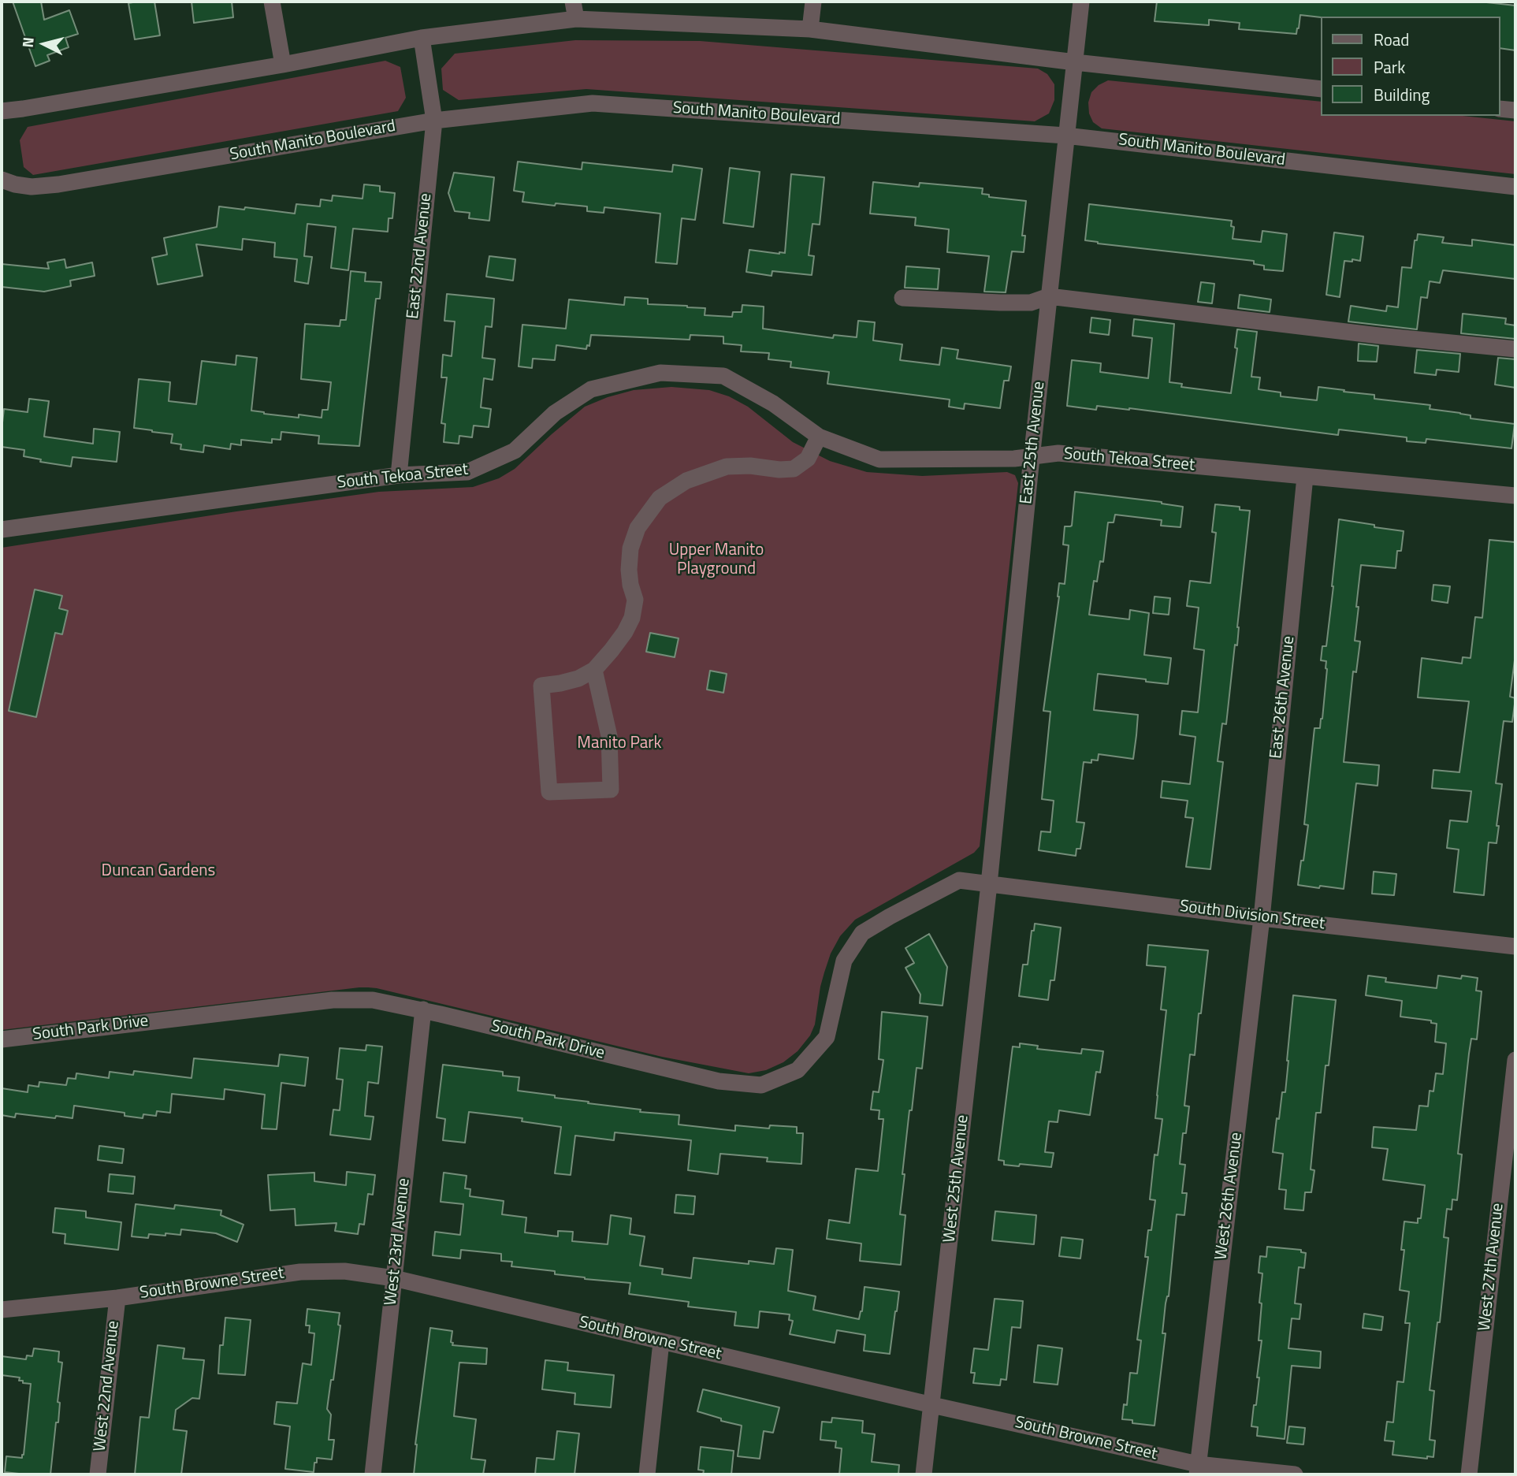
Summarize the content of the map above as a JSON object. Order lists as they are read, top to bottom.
{
  "streets": {
    "street": [
      "South Manito Boulevard",
      "East 22nd Avenue",
      "East 25th Avenue",
      "South Tekoa Street",
      "East 26th Avenue",
      "South Division Street",
      "South Park Drive",
      "West 25th Avenue",
      "West 26th Avenue",
      "West 23rd Avenue",
      "West 27th Avenue",
      "South Browne Street",
      "West 22nd Avenue"
    ]
  },
  "crossings": [
    ["South Manito Boulevard", "East 22nd Avenue"],
    ["South Manito Boulevard", "East 25th Avenue"],
    ["East 22nd Avenue", "South Tekoa Street"],
    ["East 25th Avenue", "South Tekoa Street"],
    ["East 25th Avenue", "South Division Street"],
    ["East 25th Avenue", "South Park Drive"],
    ["East 25th Avenue", "West 25th Avenue"],
    ["South Tekoa Street", "East 26th Avenue"],
    ["East 26th Avenue", "South Division Street"],
    ["East 26th Avenue", "West 26th Avenue"],
    ["South Division Street", "South Park Drive"],
    ["South Division Street", "West 25th Avenue"],
    ["South Division Street", "West 26th Avenue"],
    ["South Park Drive", "West 25th Avenue"],
    ["South Park Drive", "West 23rd Avenue"],
    ["West 25th Avenue", "South Browne Street"],
    ["West 26th Avenue", "South Browne Street"],
    ["West 23rd Avenue", "South Browne Street"],
    ["South Browne Street", "West 22nd Avenue"]
  ],
  "parks": ["Upper Manito Playground", "Manito Park", "Duncan Gardens"],
  "legend": ["Road", "Park", "Building"],
  "north": "left"
}
